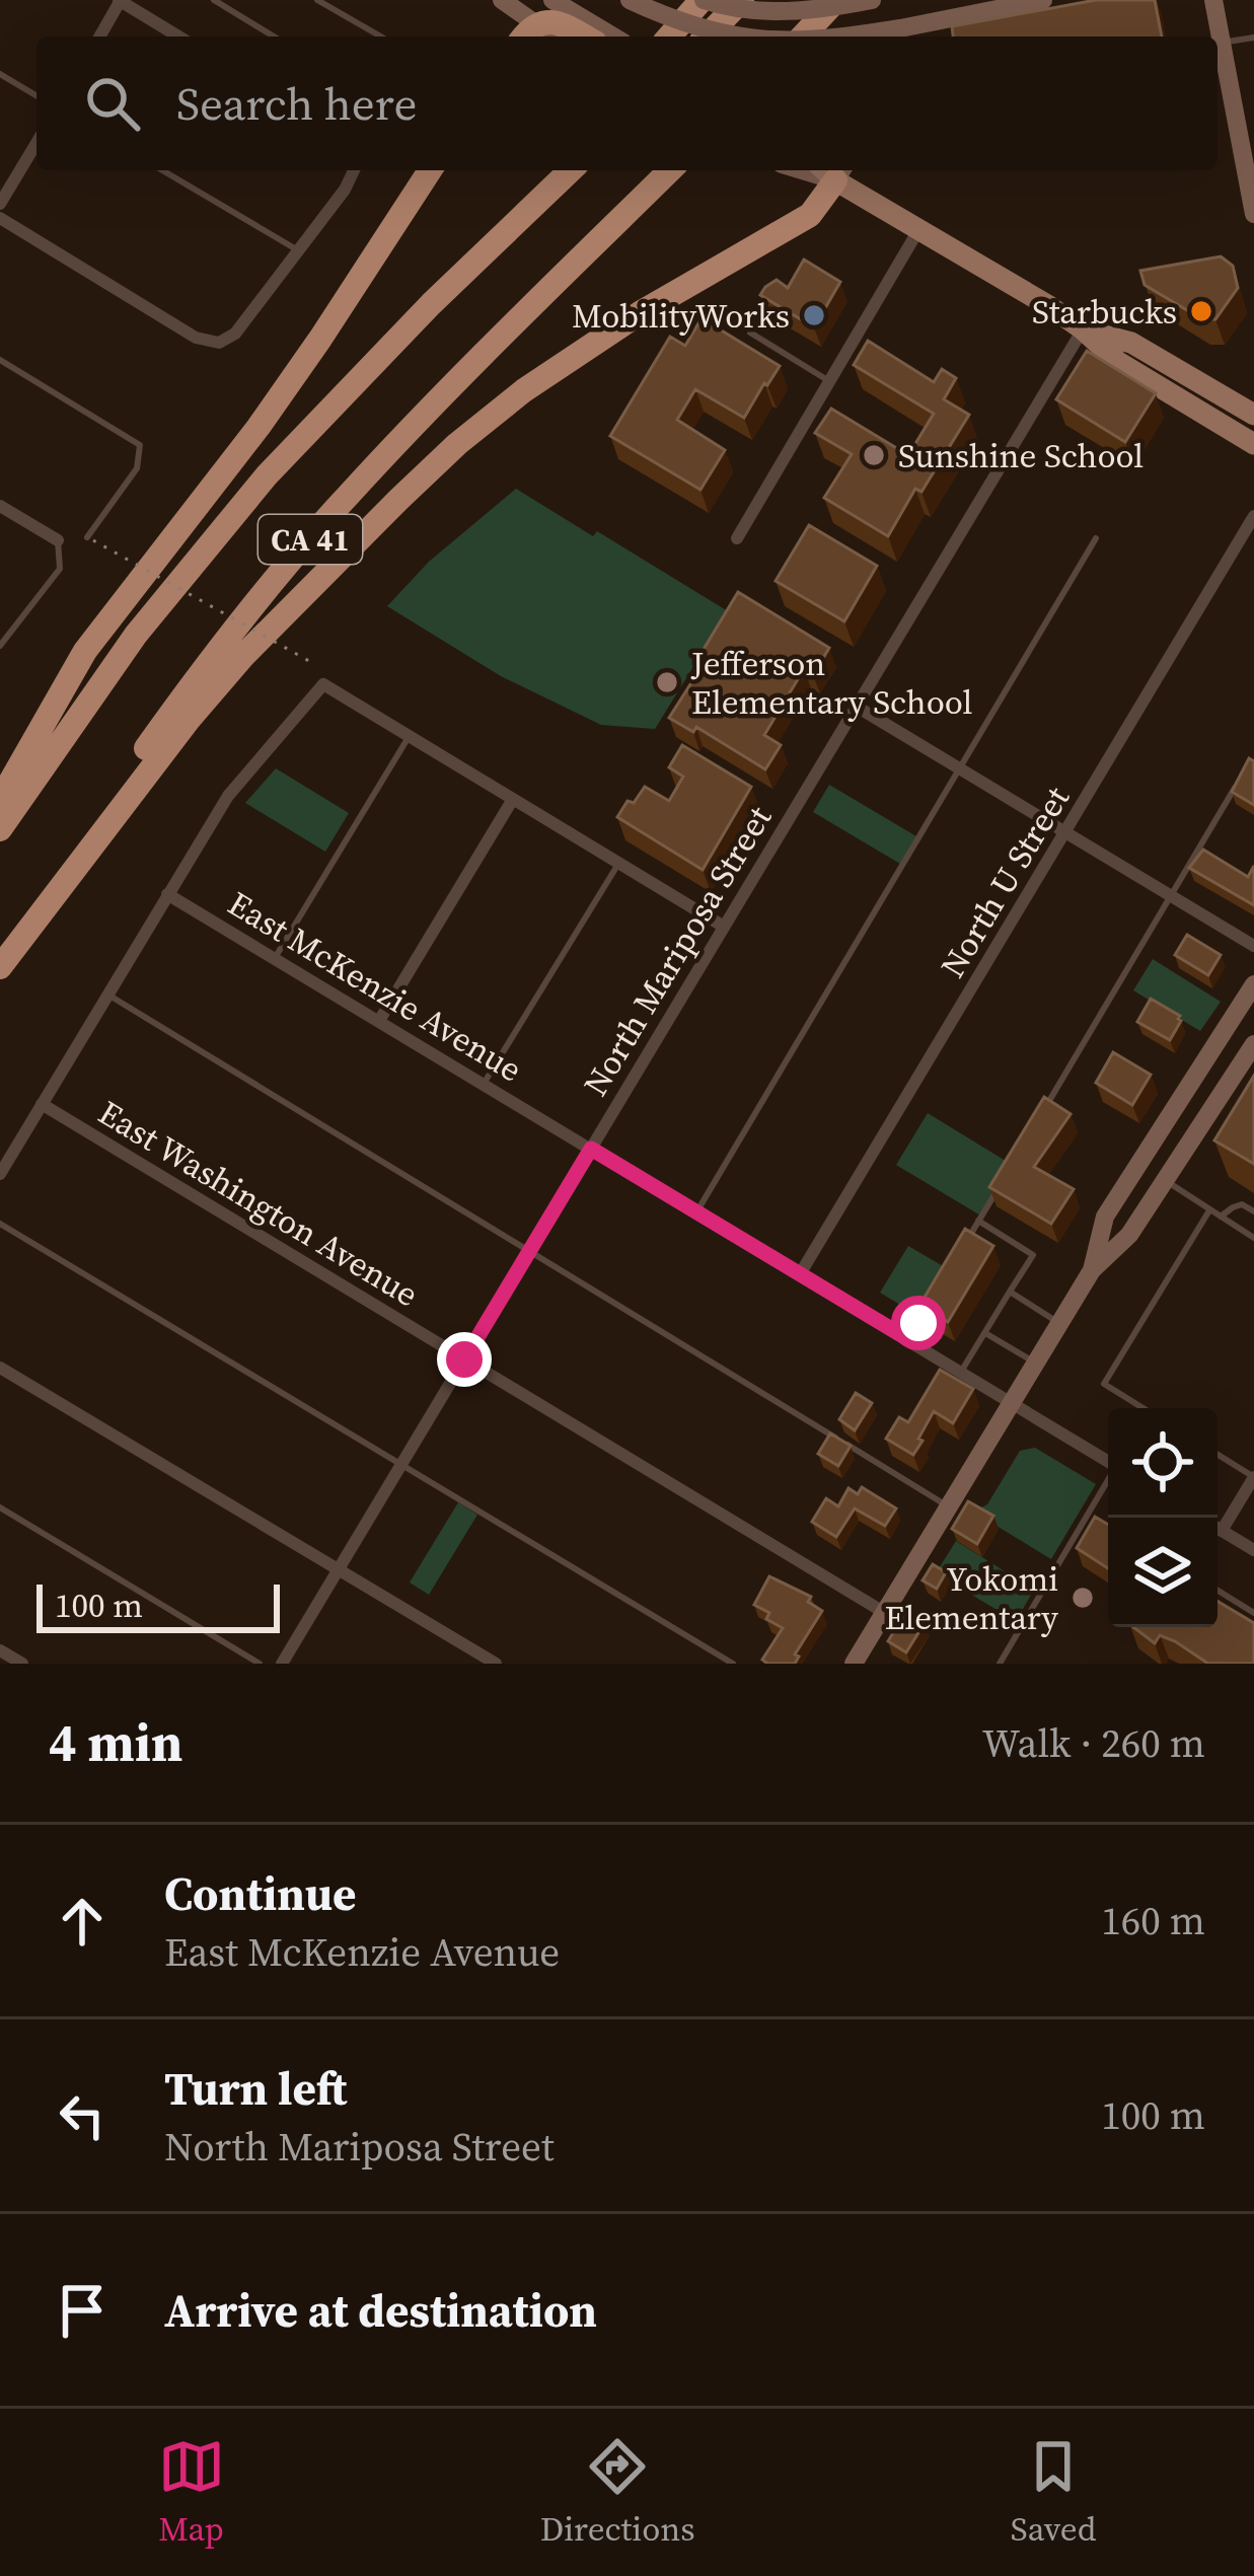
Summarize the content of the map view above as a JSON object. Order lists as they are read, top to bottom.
{
  "streets": {
    "highway": ["CA 41"],
    "street": [
      "North U Street",
      "North Mariposa Street",
      "East McKenzie Avenue",
      "East Washington Avenue"
    ]
  },
  "crossings": [
    ["North U Street", "East McKenzie Avenue"],
    ["North Mariposa Street", "East McKenzie Avenue"],
    ["North Mariposa Street", "East Washington Avenue"]
  ],
  "places": [
    "Starbucks",
    "MobilityWorks",
    "Sunshine School",
    "Jefferson Elementary School",
    "Yokomi Elementary"
  ],
  "scale_bar": "100 m",
  "page": {
    "search": "Search here",
    "scale": "100 m",
    "heading": ["4 min", "Walk · 260 m"],
    "list": [
      ["Continue", "East McKenzie Avenue", "160 m"],
      ["Turn left", "North Mariposa Street", "100 m"],
      "Arrive at destination"
    ],
    "nav": ["Map", "Directions", "Saved"]
  }
}
